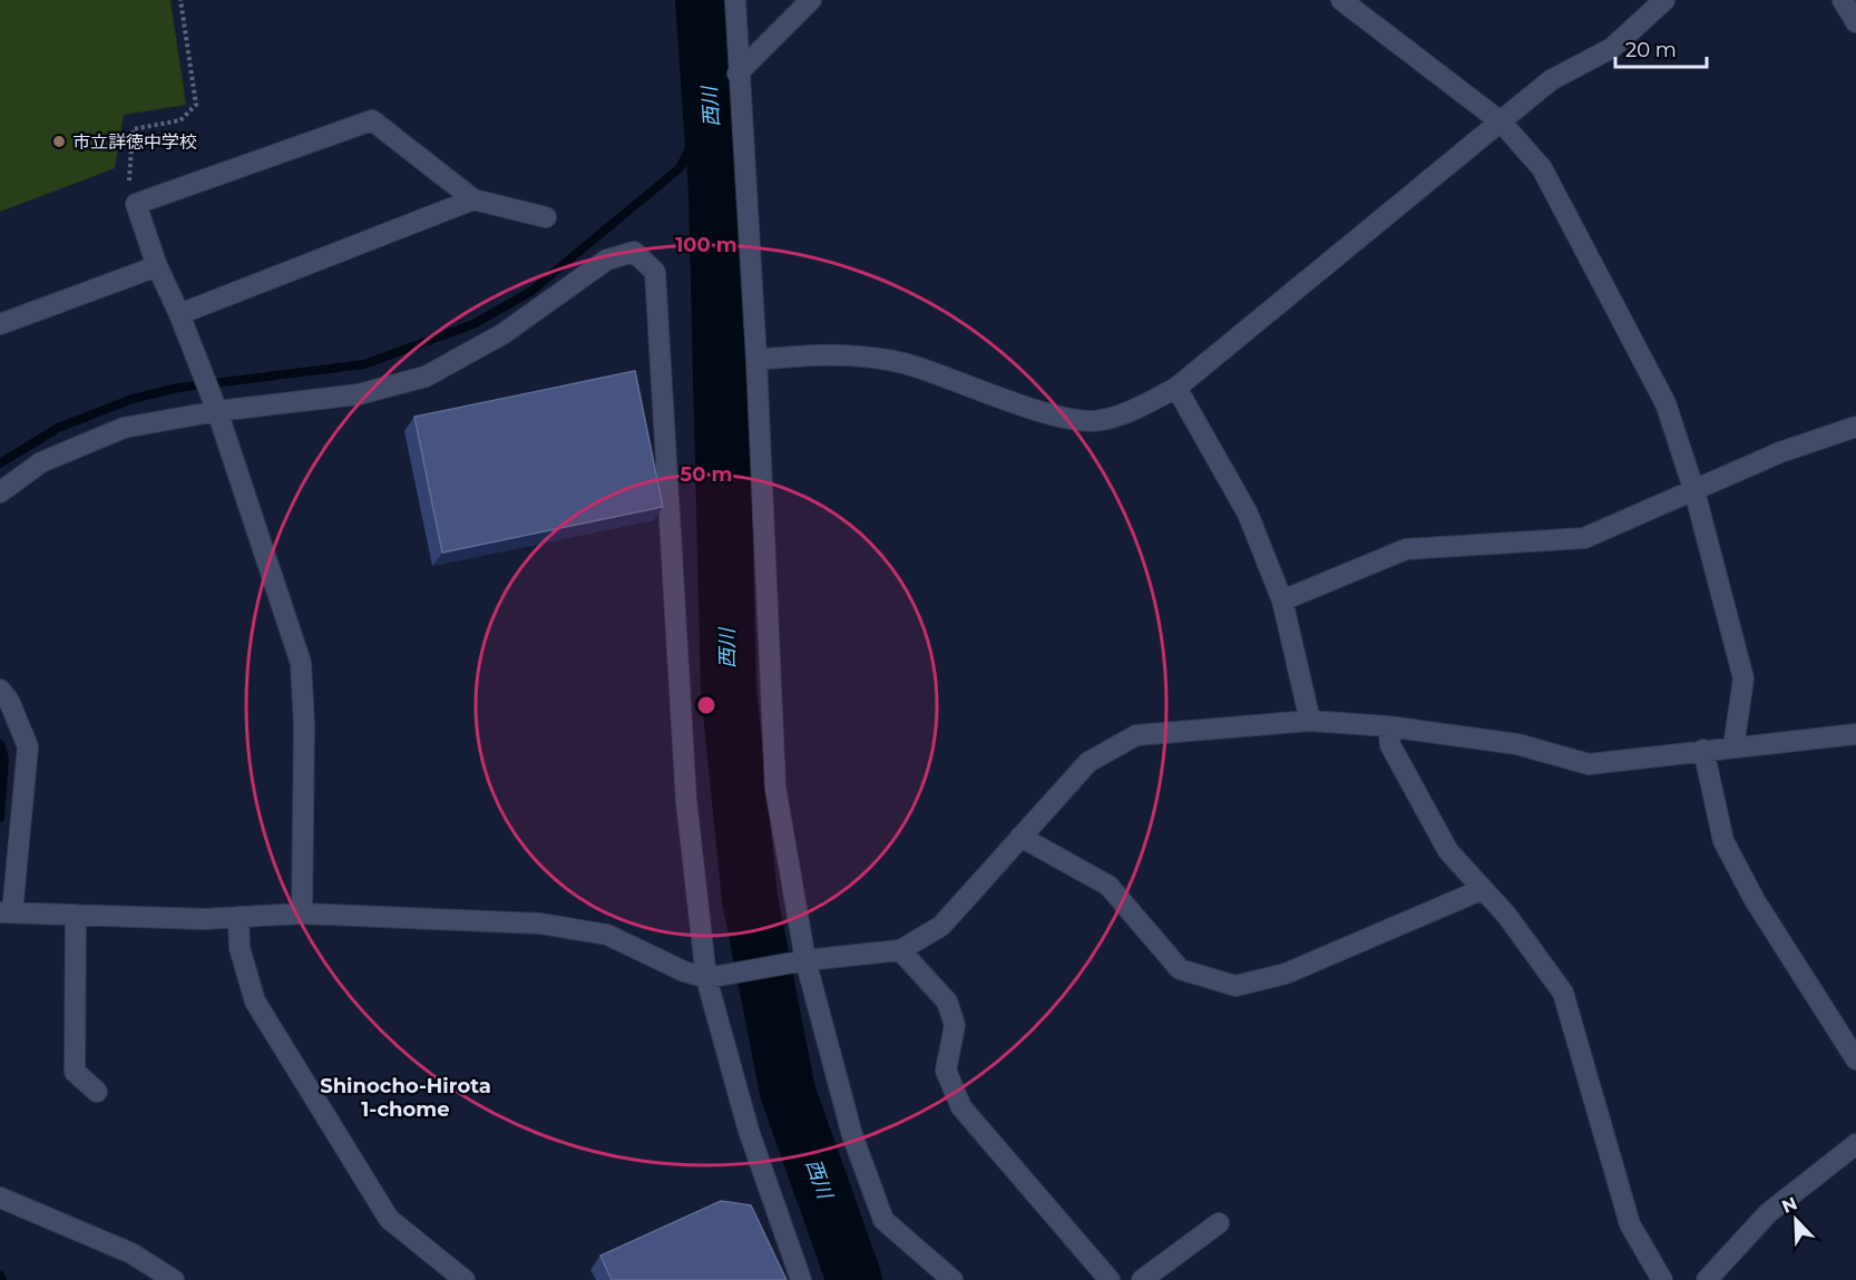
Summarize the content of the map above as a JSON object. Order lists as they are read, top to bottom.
{
  "districts": ["Shinocho-Hirota 1-chome"],
  "water": ["西川"],
  "places": ["市立詳徳中学校"],
  "scale_bar": "20 m",
  "north": "top left",
  "rings": ["100 m", "50 m"]
}
